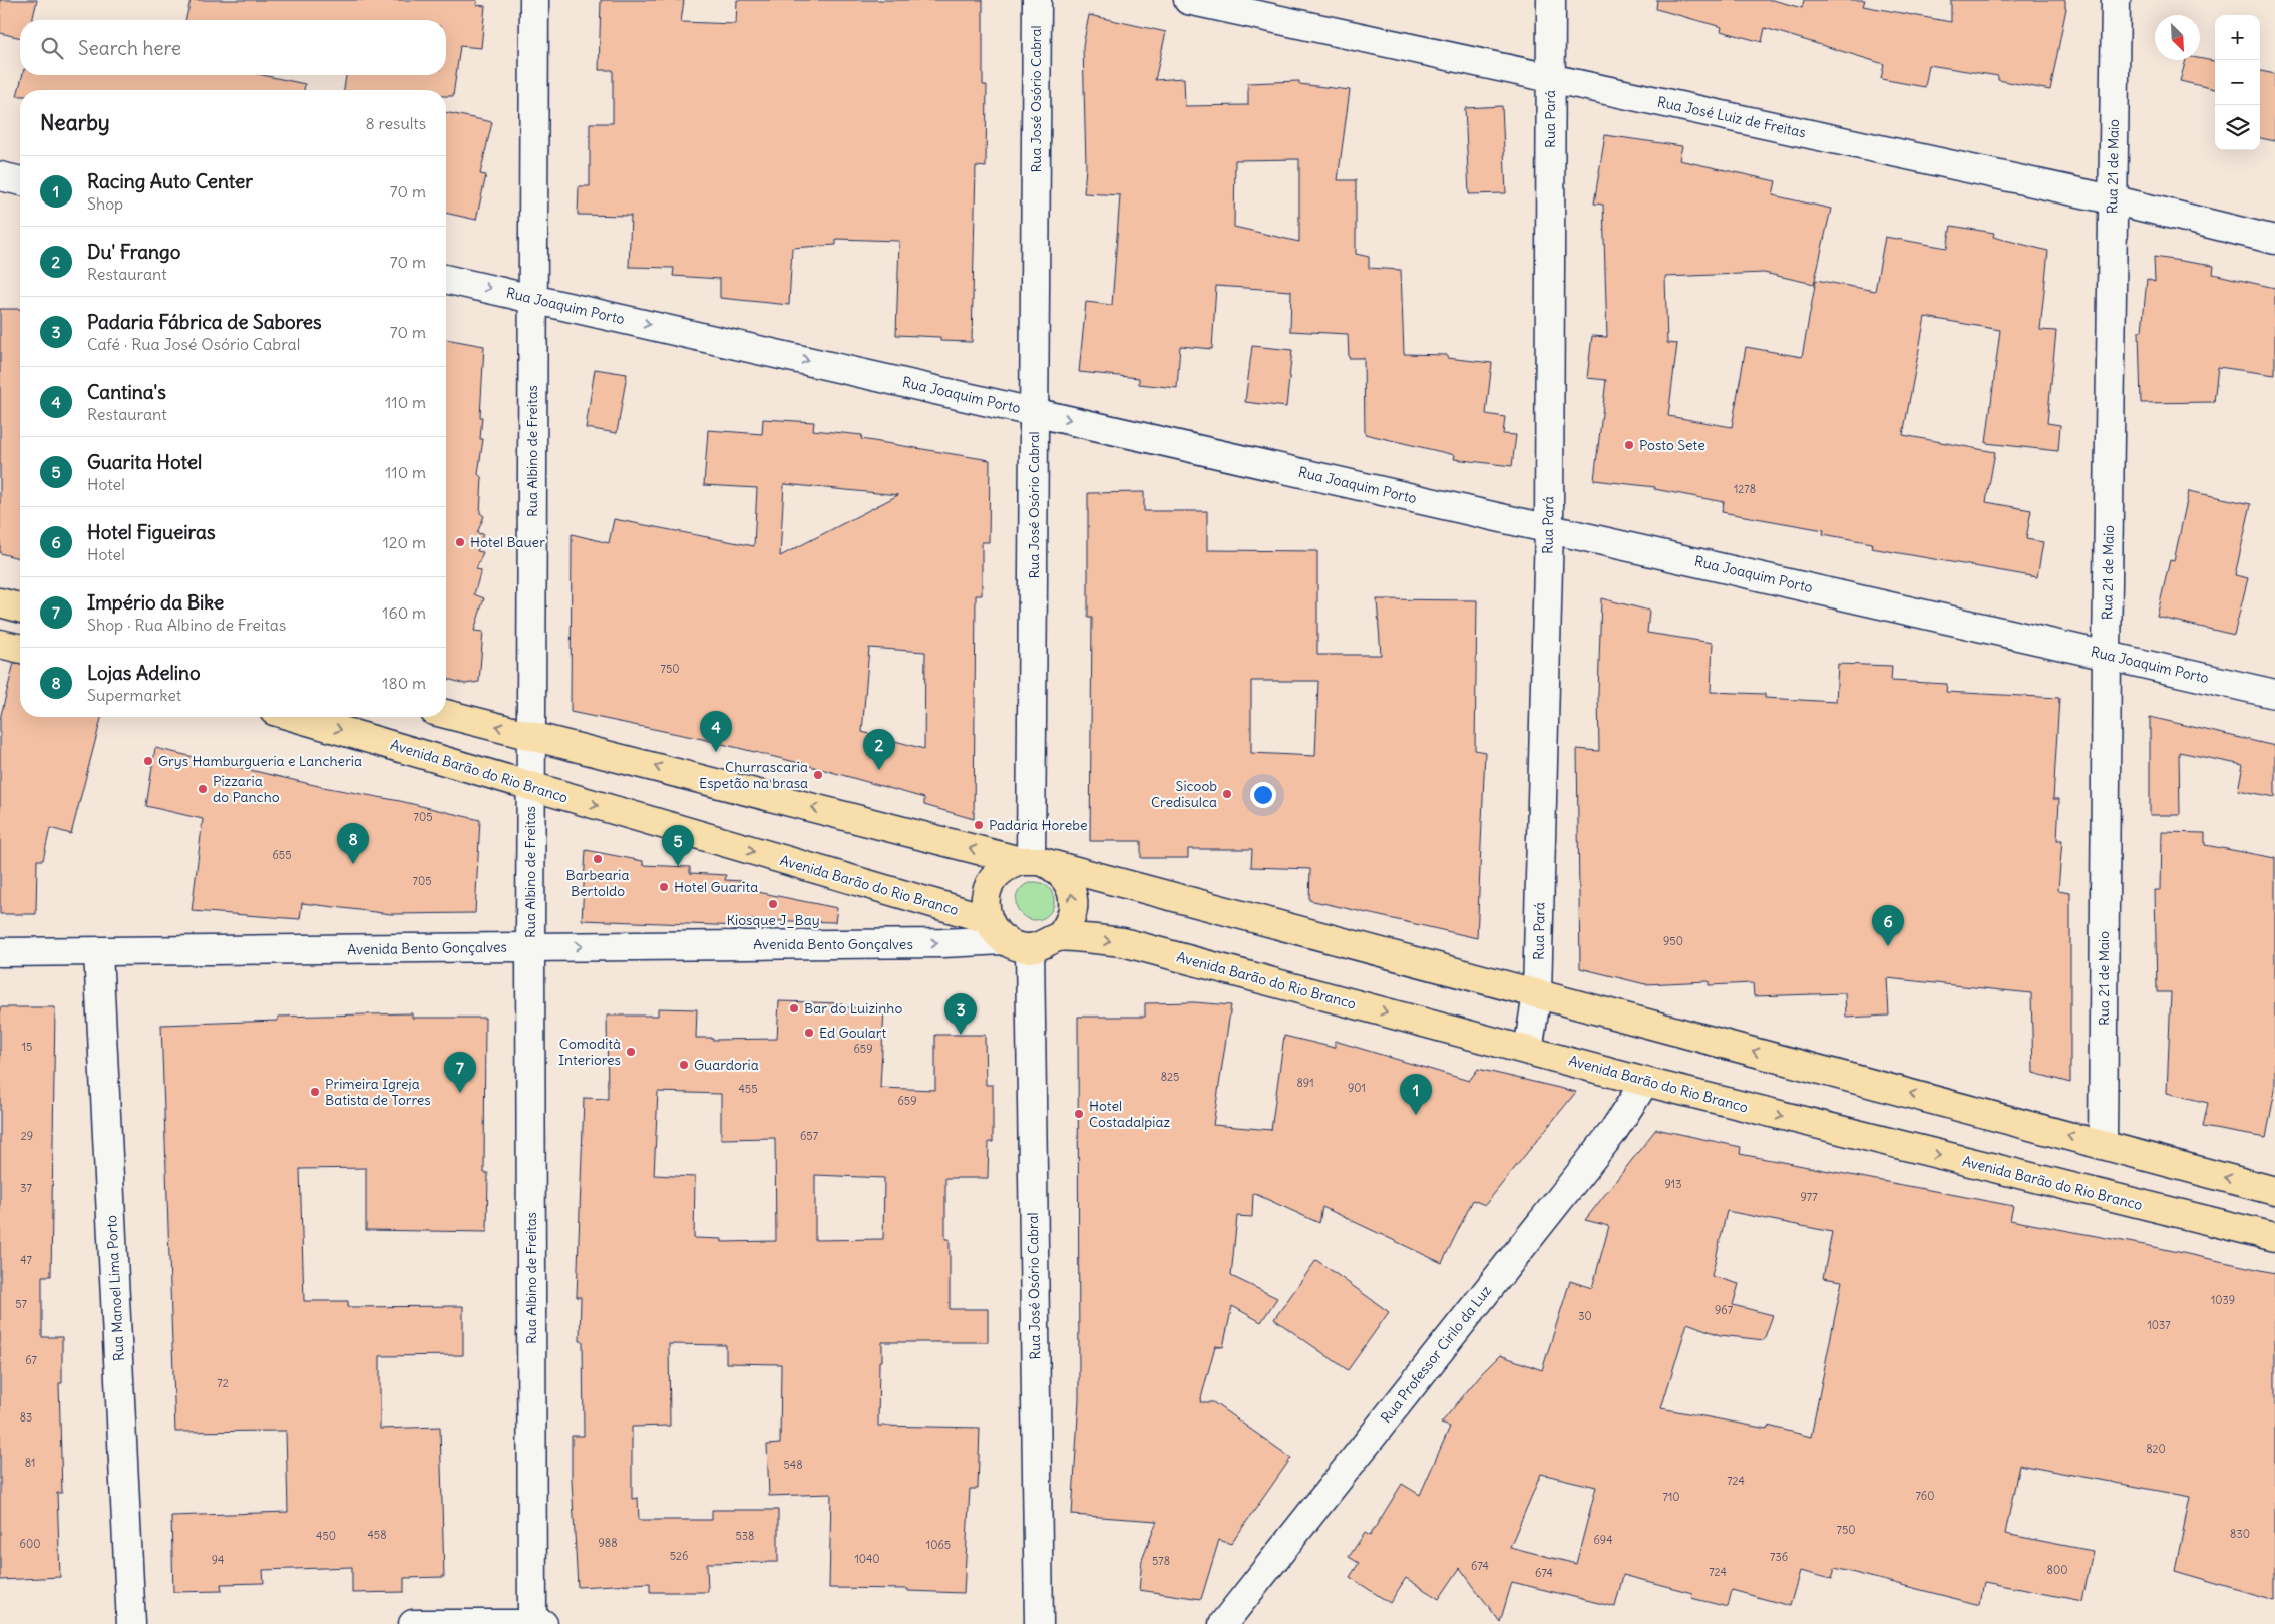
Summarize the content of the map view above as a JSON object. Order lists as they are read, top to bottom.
{
  "streets": {
    "main road": ["Avenida Barão do Rio Branco"],
    "street": [
      "Rua José Osório Cabral",
      "Rua José Luiz de Freitas",
      "Rua Pará",
      "Rua 21 de Maio",
      "Rua Joaquim Porto",
      "Rua Albino de Freitas",
      "Avenida Bento Gonçalves",
      "Rua Manoel Lima Porto",
      "Rua Professor Cirilo da Luz"
    ]
  },
  "crossings": [
    ["Rua José Osório Cabral", "Rua Joaquim Porto"],
    ["Rua José Osório Cabral", "Avenida Barão do Rio Branco"],
    ["Rua José Osório Cabral", "Avenida Bento Gonçalves"],
    ["Rua José Luiz de Freitas", "Rua Pará"],
    ["Rua José Luiz de Freitas", "Rua 21 de Maio"],
    ["Rua Pará", "Rua Joaquim Porto"],
    ["Rua Pará", "Avenida Barão do Rio Branco"],
    ["Rua 21 de Maio", "Rua Joaquim Porto"],
    ["Rua Joaquim Porto", "Rua Albino de Freitas"],
    ["Rua Albino de Freitas", "Avenida Barão do Rio Branco"],
    ["Rua Albino de Freitas", "Avenida Bento Gonçalves"],
    ["Avenida Barão do Rio Branco", "Avenida Bento Gonçalves"],
    ["Avenida Barão do Rio Branco", "Rua Professor Cirilo da Luz"],
    ["Avenida Bento Gonçalves", "Rua Manoel Lima Porto"]
  ],
  "one_way": ["Rua Joaquim Porto", "Avenida Bento Gonçalves"],
  "places": [
    "Posto Sete",
    "Hotel Bauer",
    "Grys Hamburgueria e Lancheria",
    "Churrascaria Espetão na brasa",
    "Pizzaria do Pancho",
    "Sicoob Credisulca",
    "Padaria Horebe",
    "Barbearia Bertoldo",
    "Hotel Guarita",
    "Kiosque J_Bay",
    "Bar do Luizinho",
    "Ed Goulart",
    "Comodità Interiores",
    "Guardoria",
    "Primeira Igreja Batista de Torres",
    "Hotel Costadalpiaz"
  ],
  "house_numbers": [
    "1278",
    "750",
    "705",
    "655",
    "705",
    "950",
    "15",
    "659",
    "825",
    "891",
    "901",
    "455",
    "659",
    "29",
    "657",
    "913",
    "37",
    "977",
    "47",
    "1039",
    "57",
    "967",
    "30",
    "1037",
    "67",
    "72",
    "83",
    "820",
    "81",
    "548",
    "724",
    "760",
    "710",
    "750",
    "830",
    "458",
    "450",
    "538",
    "694",
    "988",
    "600",
    "1065",
    "526",
    "736",
    "1040",
    "94",
    "578",
    "674",
    "800",
    "724",
    "674"
  ],
  "north": "bottom right",
  "page": {
    "map_buttons": ["+", "−"],
    "search": "Search here",
    "heading": ["Nearby", "8 results"],
    "list": [
      {
        "mark": "1",
        "name": "Racing Auto Center",
        "note": "Shop",
        "value": "70 m"
      },
      {
        "mark": "2",
        "name": "Du' Frango",
        "note": "Restaurant",
        "value": "70 m"
      },
      {
        "mark": "3",
        "name": "Padaria Fábrica de Sabores",
        "note": "Café · Rua José Osório Cabral",
        "value": "70 m"
      },
      {
        "mark": "4",
        "name": "Cantina's",
        "note": "Restaurant",
        "value": "110 m"
      },
      {
        "mark": "5",
        "name": "Guarita Hotel",
        "note": "Hotel",
        "value": "110 m"
      },
      {
        "mark": "6",
        "name": "Hotel Figueiras",
        "note": "Hotel",
        "value": "120 m"
      },
      {
        "mark": "7",
        "name": "Império da Bike",
        "note": "Shop · Rua Albino de Freitas",
        "value": "160 m"
      },
      {
        "mark": "8",
        "name": "Lojas Adelino",
        "note": "Supermarket",
        "value": "180 m"
      }
    ],
    "pins": [
      "4",
      "2",
      "8",
      "5",
      "6",
      "3",
      "7",
      "1"
    ]
  }
}
